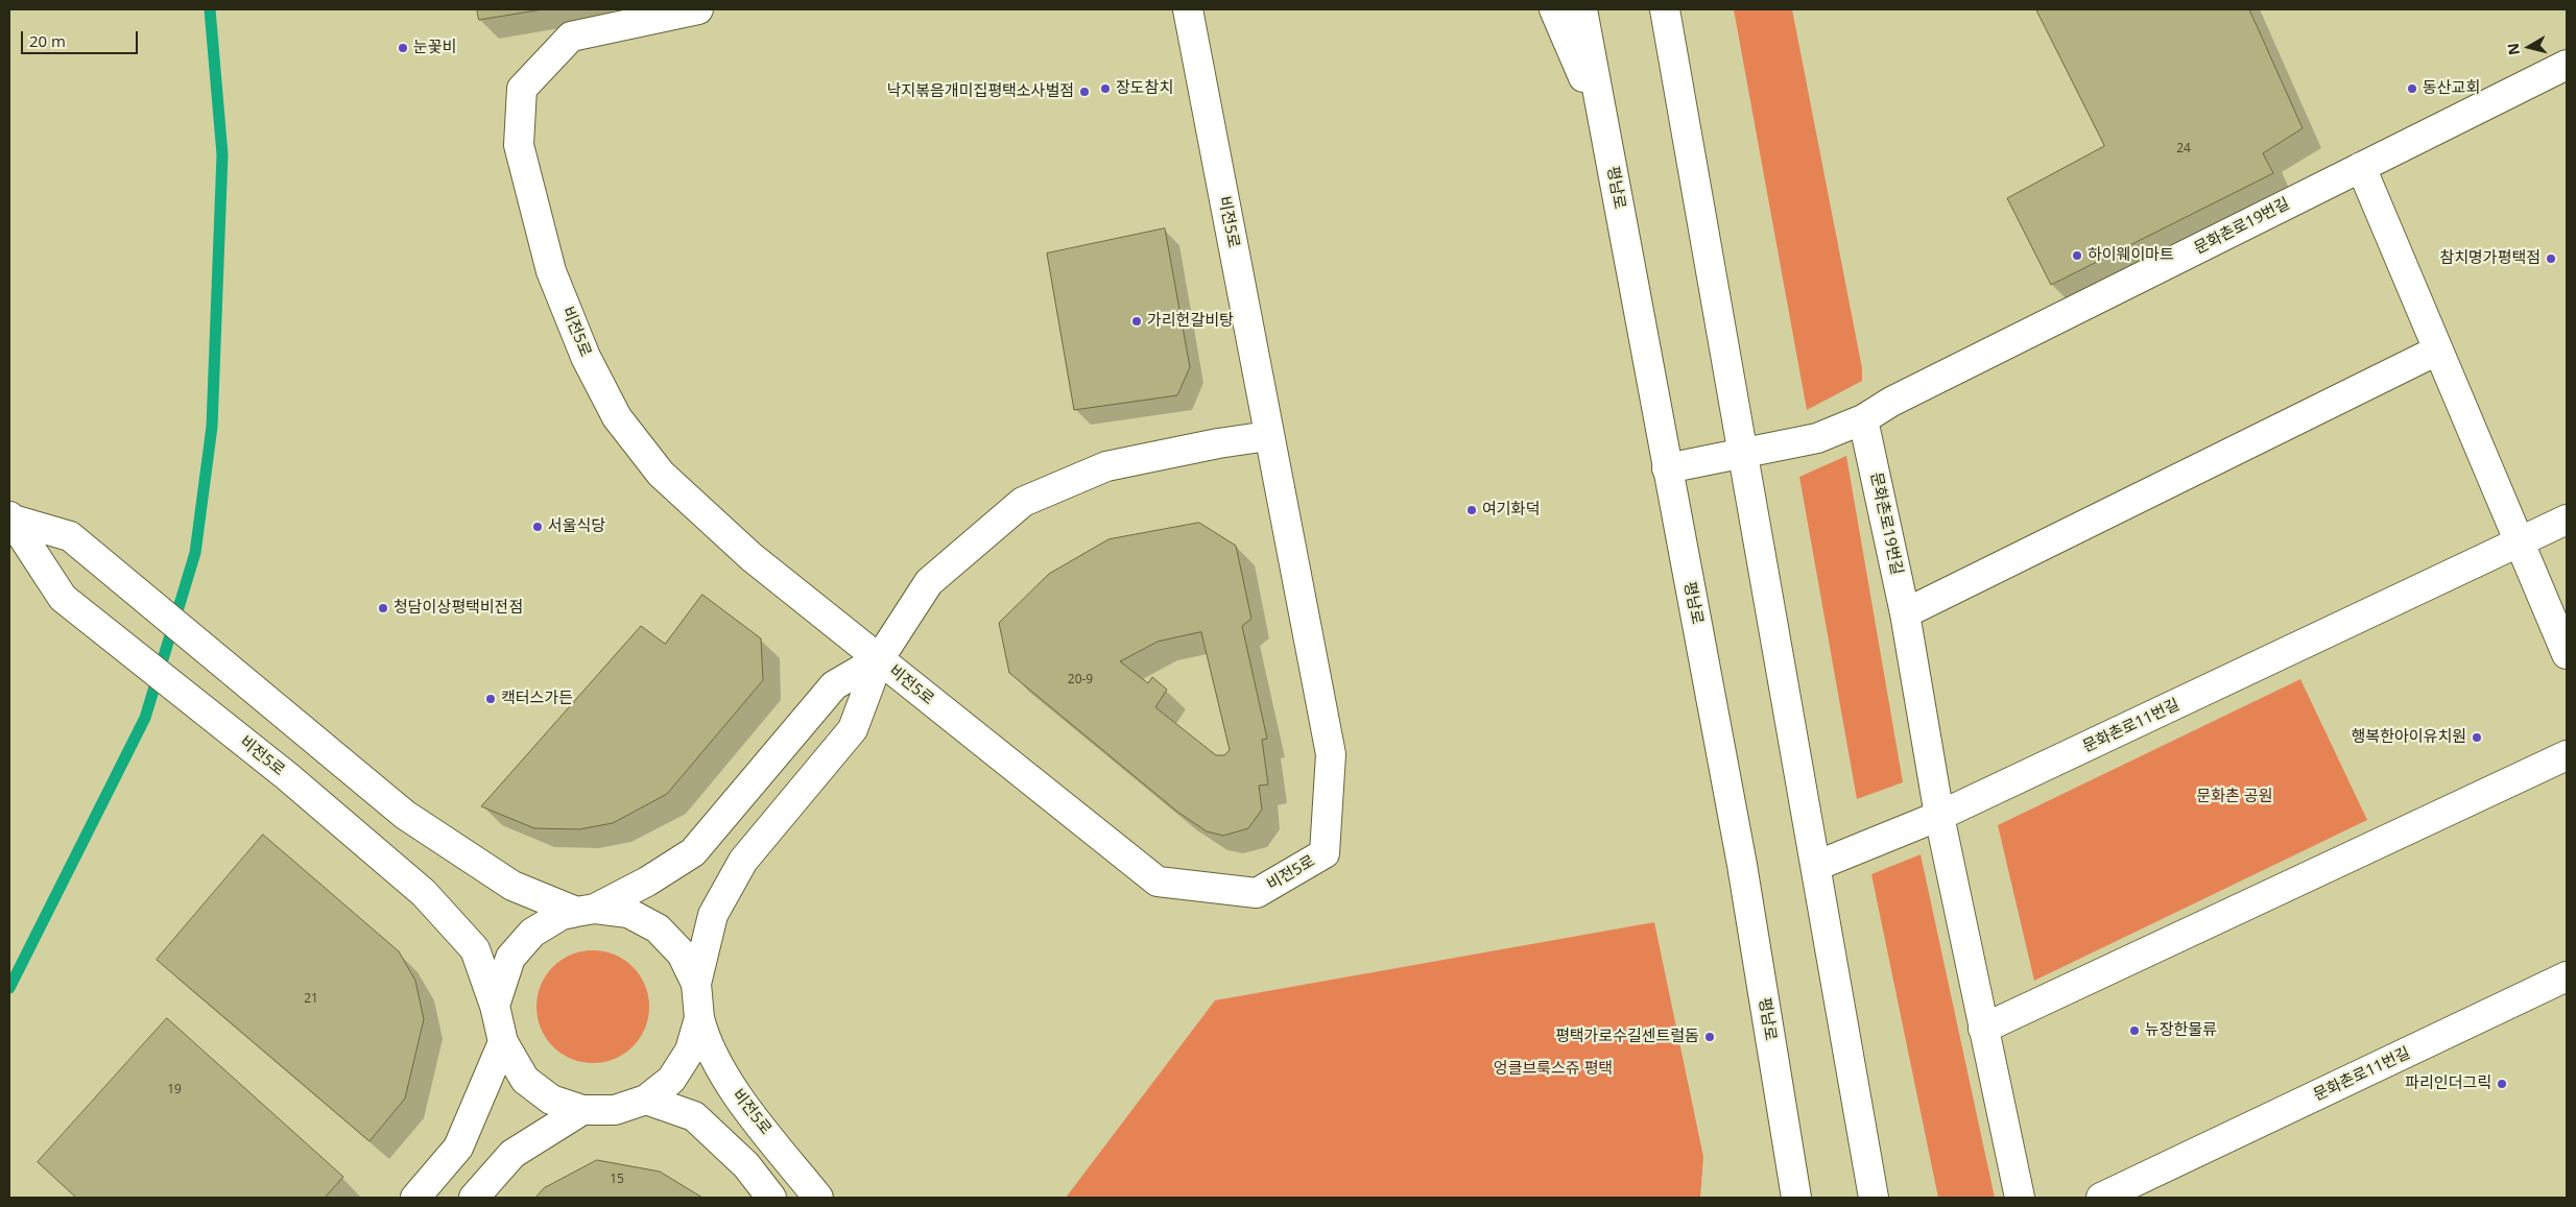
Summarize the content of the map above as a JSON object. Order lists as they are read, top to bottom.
{
  "streets": {
    "street": [
      "평남로",
      "비전5로",
      "문화촌로19번길",
      "문화촌로11번길"
    ]
  },
  "crossings": [
    ["문화촌로19번길", "문화촌로11번길"]
  ],
  "parks": ["문화촌 공원", "엉클브룩스쥬 평택"],
  "places": [
    "눈꽃비",
    "장도참치",
    "동산교회",
    "낙지볶음개미집평택소사벌점",
    "하이웨이마트",
    "참치명가평택점",
    "가리헌갈비탕",
    "여기화덕",
    "서울식당",
    "청담이상평택비전점",
    "캑터스가든",
    "행복한아이유치원",
    "뉴장한물류",
    "평택가로수길센트럴돔",
    "파리인더그릭"
  ],
  "house_numbers": [
    "24",
    "20-9",
    "21",
    "19",
    "15"
  ],
  "scale_bar": "20 m",
  "north": "left"
}
